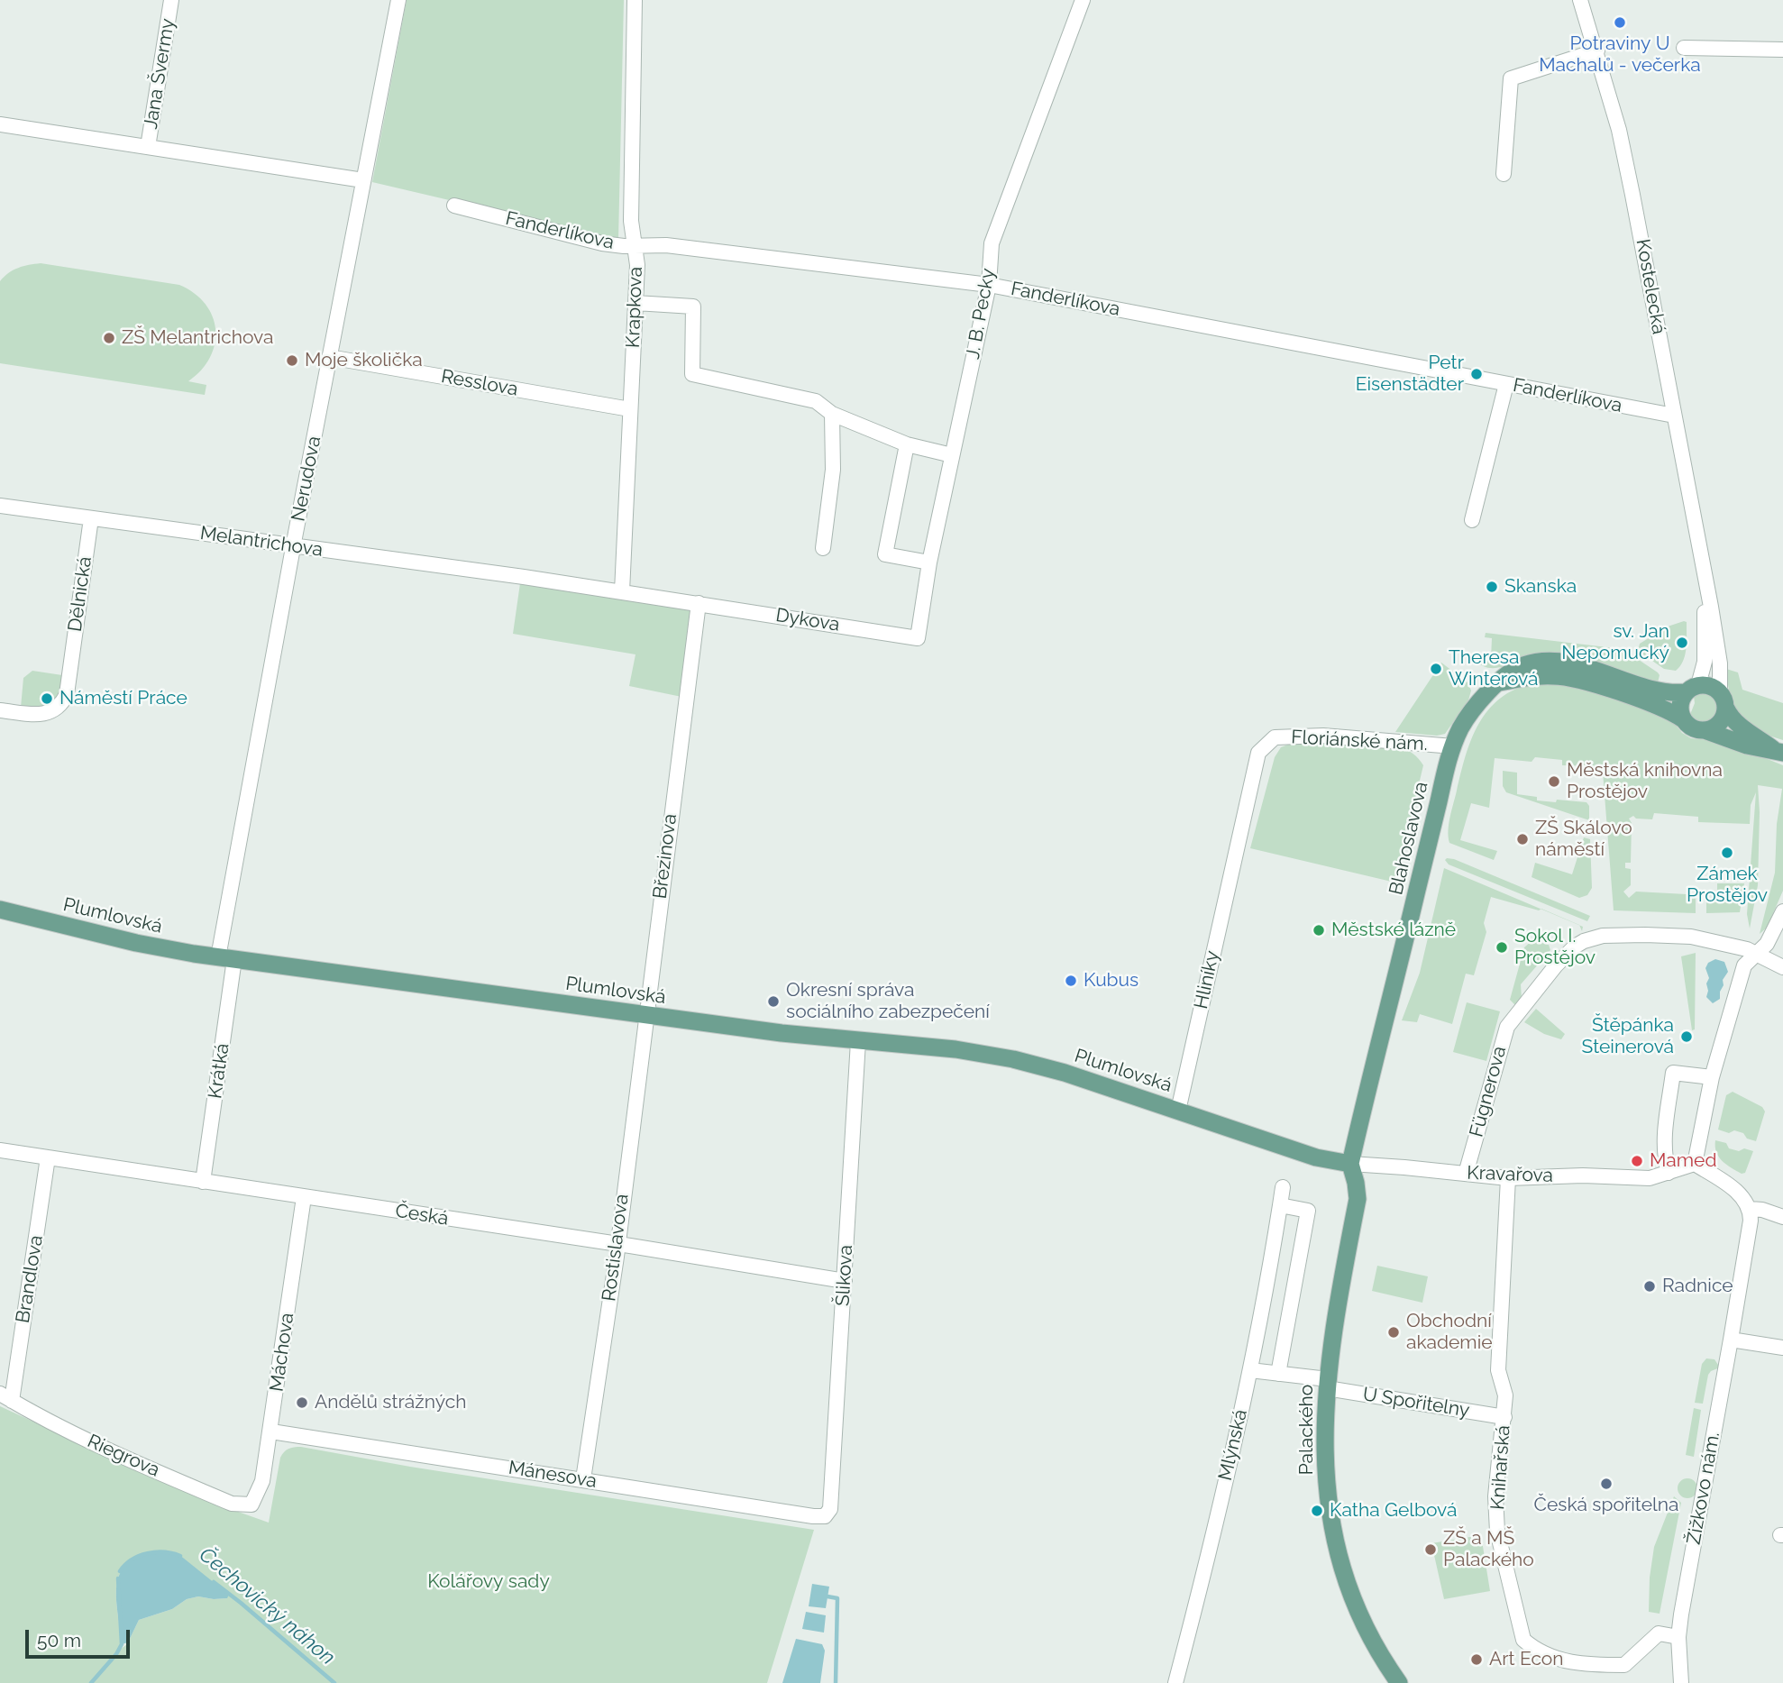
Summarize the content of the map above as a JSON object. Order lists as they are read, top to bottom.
{
  "streets": {
    "main road": ["Blahoslavova", "Plumlovská", "Palackého"],
    "street": [
      "Jana Švermy",
      "Fanderlíkova",
      "Kostelecká",
      "Krapkova",
      "J. B. Pecky",
      "Resslova",
      "Nerudova",
      "Melantrichova",
      "Dělnická",
      "Dykova",
      "Floriánské nám.",
      "Březinova",
      "Hliníky",
      "Krátká",
      "Fügnerova",
      "Kravařova",
      "Česká",
      "Rostislavova",
      "Šlikova",
      "Brandlova",
      "Máchova",
      "U Spořitelny",
      "Mlýnská",
      "Riegrova",
      "Knihařská",
      "Mánesova",
      "Žižkovo nám."
    ]
  },
  "crossings": [
    ["Fanderlíkova", "Kostelecká"],
    ["Fanderlíkova", "Krapkova"],
    ["Fanderlíkova", "J. B. Pecky"],
    ["Kostelecká", "Blahoslavova"],
    ["Krapkova", "Resslova"],
    ["Krapkova", "Melantrichova"],
    ["Krapkova", "Dykova"],
    ["J. B. Pecky", "Dykova"],
    ["Resslova", "Nerudova"],
    ["Nerudova", "Melantrichova"],
    ["Nerudova", "Plumlovská"],
    ["Nerudova", "Krátká"],
    ["Melantrichova", "Dělnická"],
    ["Melantrichova", "Dykova"],
    ["Dykova", "Březinova"],
    ["Floriánské nám.", "Blahoslavova"],
    ["Floriánské nám.", "Hliníky"],
    ["Blahoslavova", "Plumlovská"],
    ["Blahoslavova", "Kravařova"],
    ["Blahoslavova", "Palackého"],
    ["Březinova", "Plumlovská"],
    ["Březinova", "Rostislavova"],
    ["Plumlovská", "Hliníky"],
    ["Plumlovská", "Krátká"],
    ["Plumlovská", "Kravařova"],
    ["Plumlovská", "Rostislavova"],
    ["Plumlovská", "Šlikova"],
    ["Plumlovská", "Palackého"],
    ["Krátká", "Česká"],
    ["Fügnerova", "Kravařova"],
    ["Kravařova", "Palackého"],
    ["Kravařova", "Knihařská"],
    ["Česká", "Rostislavova"],
    ["Česká", "Šlikova"],
    ["Česká", "Brandlova"],
    ["Česká", "Máchova"],
    ["Rostislavova", "Mánesova"],
    ["Šlikova", "Mánesova"],
    ["Brandlova", "Riegrova"],
    ["Máchova", "Riegrova"],
    ["Máchova", "Mánesova"],
    ["U Spořitelny", "Palackého"],
    ["U Spořitelny", "Mlýnská"],
    ["U Spořitelny", "Knihařská"],
    ["Knihařská", "Žižkovo nám."]
  ],
  "water": ["Čechovický náhon"],
  "parks": ["Kolářovy sady"],
  "places": [
    "Potraviny U Machalů - večerka",
    "ZŠ Melantrichova",
    "Moje školička",
    "Petr Eisenstädter",
    "Skanska",
    "sv. Jan Nepomucký",
    "Theresa Winterová",
    "Náměstí Práce",
    "Městská knihovna Prostějov",
    "ZŠ Skálovo náměstí",
    "Zámek Prostějov",
    "Městské lázně",
    "Sokol I. Prostějov",
    "Kubus",
    "Okresní správa sociálního zabezpečení",
    "Štěpánka Steinerová",
    "Mamed",
    "Radnice",
    "Obchodní akademie",
    "Andělů strážných",
    "Česká spořitelna",
    "Katha Gelbová",
    "ZŠ a MŠ Palackého",
    "Art Econ"
  ],
  "scale_bar": "50 m"
}
